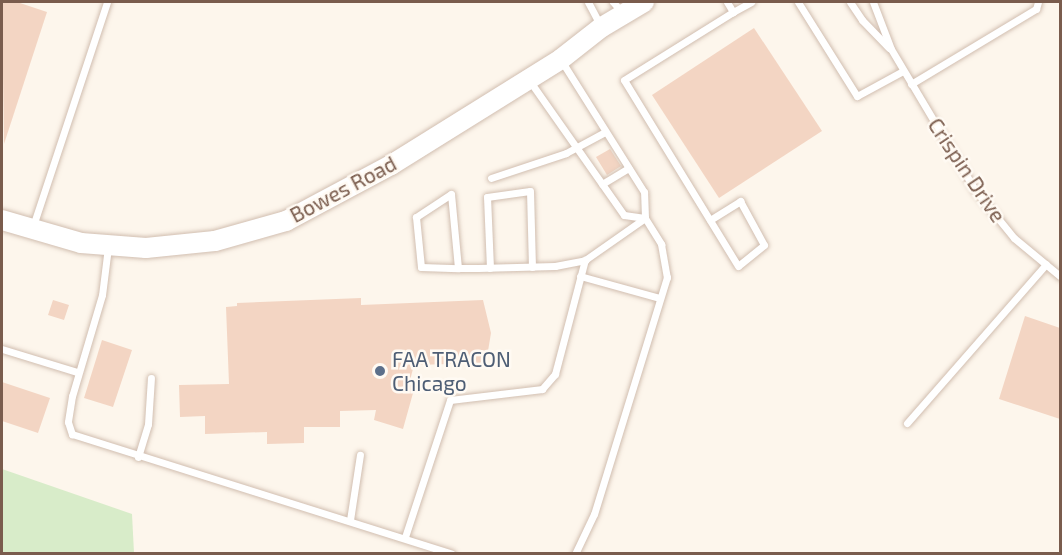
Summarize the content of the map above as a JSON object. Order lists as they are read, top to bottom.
{
  "streets": {
    "main road": ["Bowes Road"],
    "lane": ["Crispin Drive"]
  },
  "places": ["FAA TRACON Chicago"]
}
